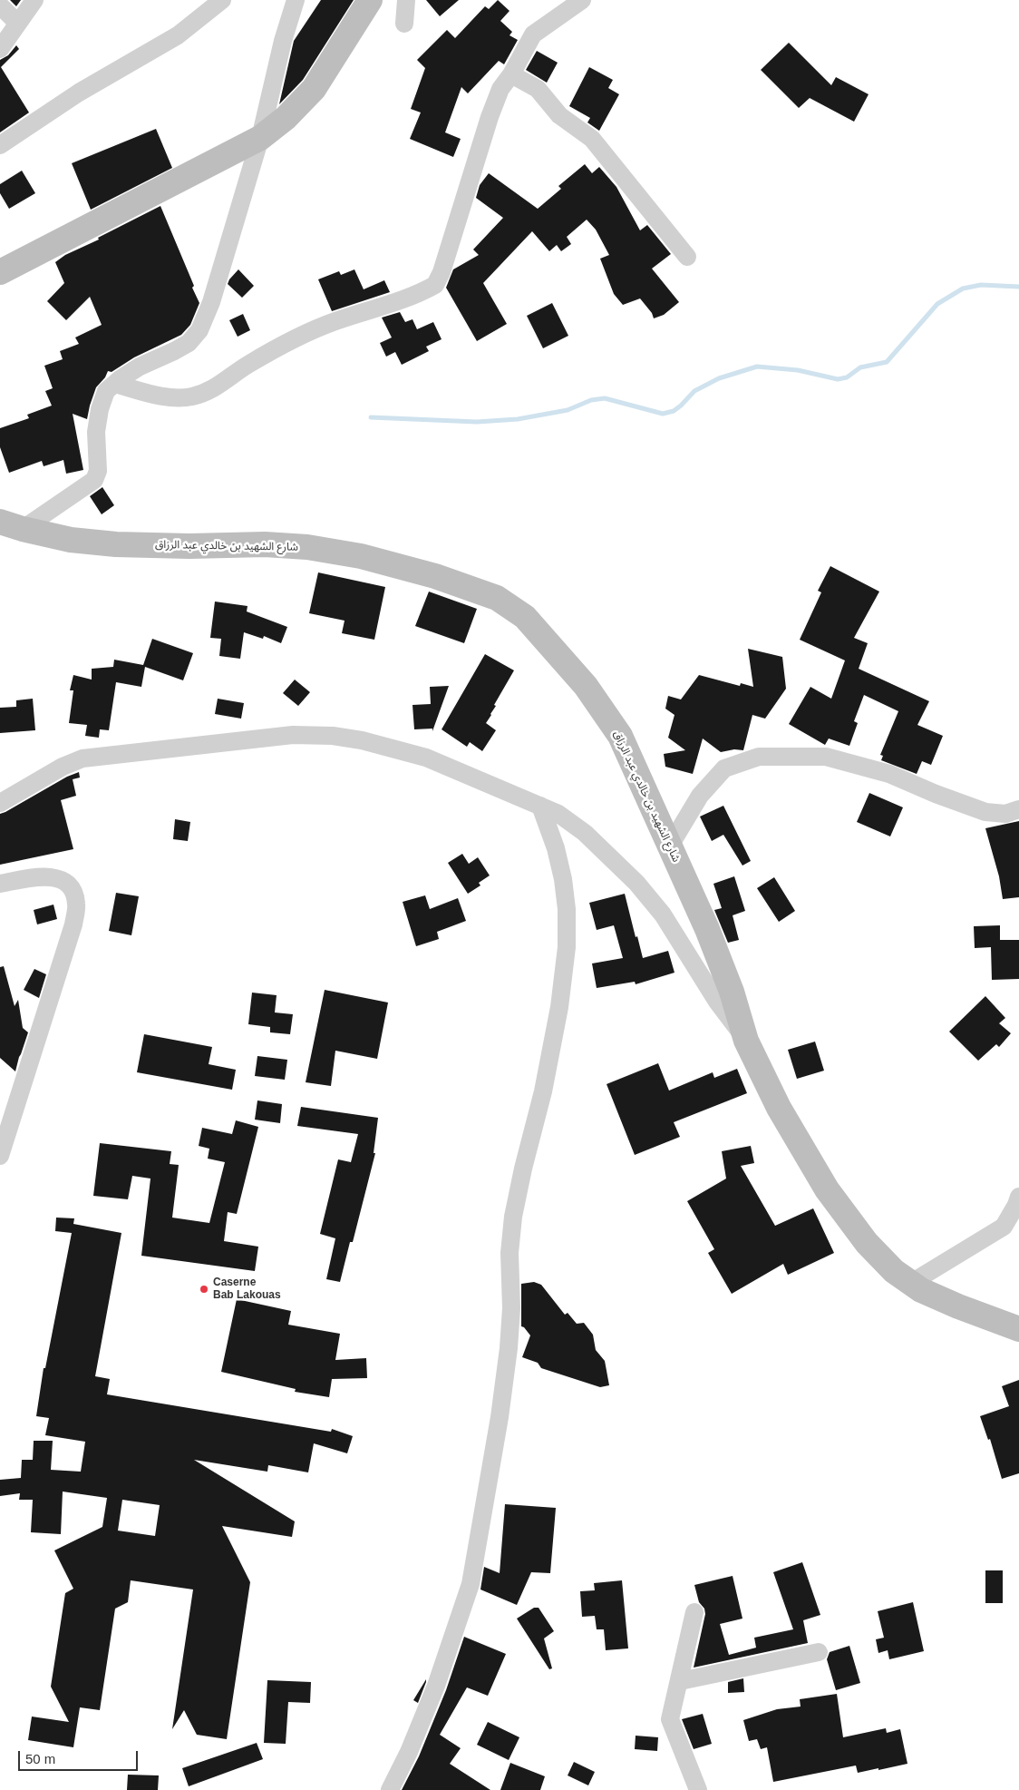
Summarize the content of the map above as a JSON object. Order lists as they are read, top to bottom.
{
  "streets": {
    "main road": ["شارع الشهيد بن خالدي عبد الرزاق"]
  },
  "places": ["Caserne Bab Lakouas"],
  "scale_bar": "50 m"
}
